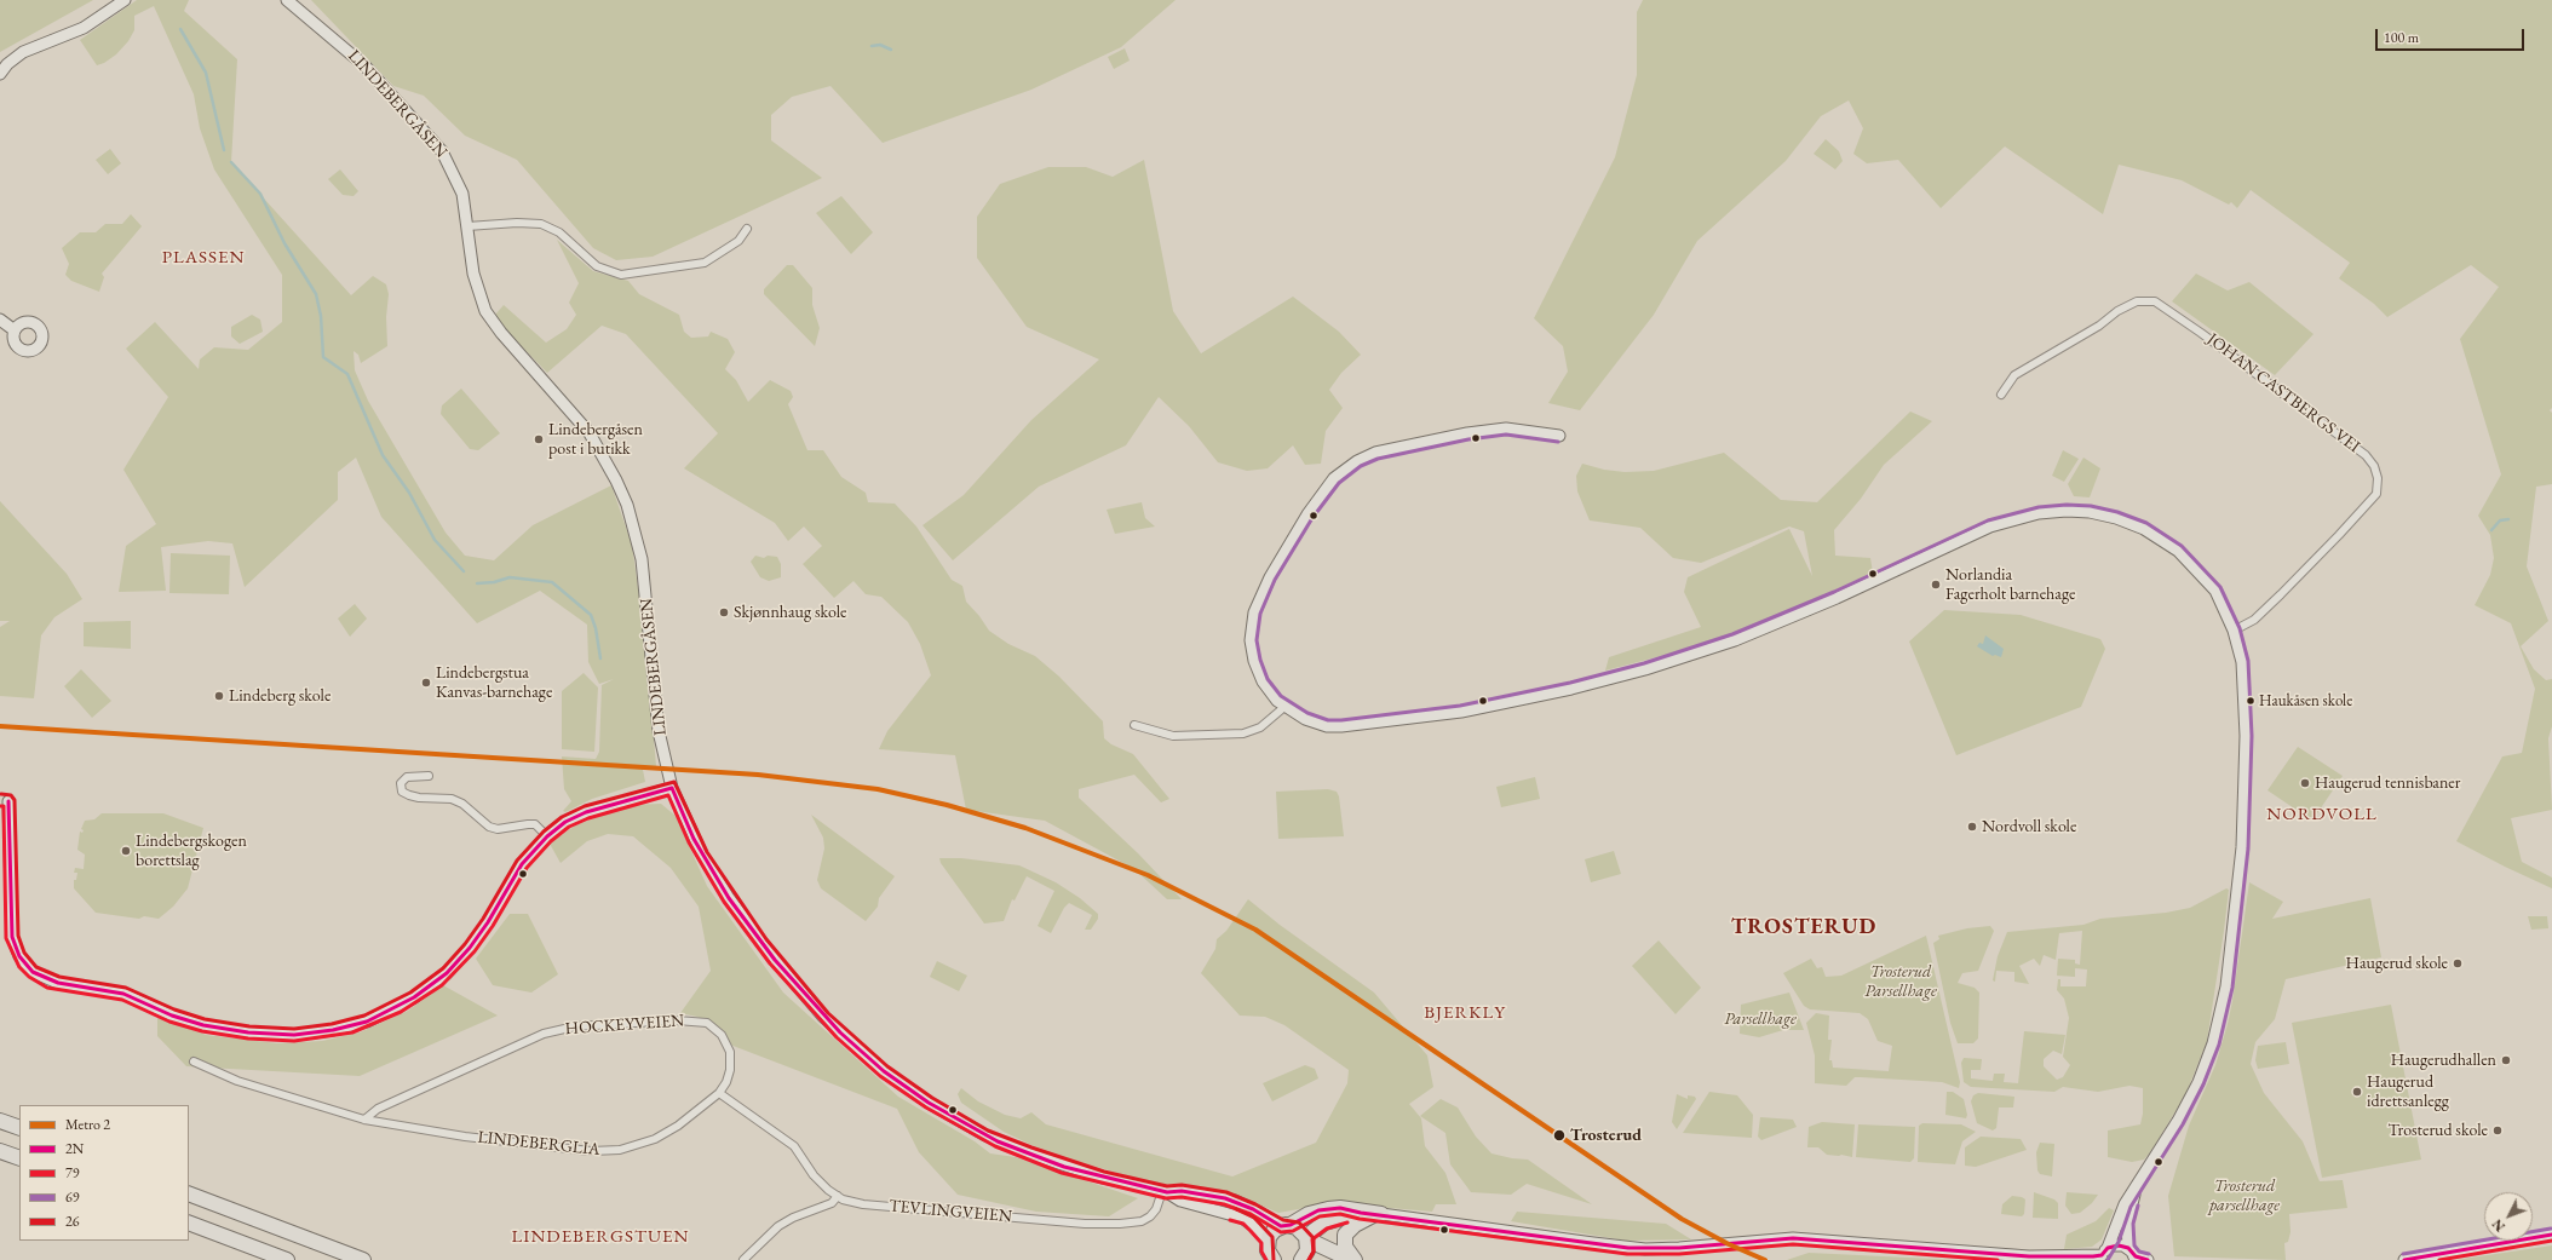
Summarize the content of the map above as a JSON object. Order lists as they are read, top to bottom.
{
  "streets": {
    "street": [
      "LINDEBERGÅSEN",
      "JOHAN CASTBERGS VEI",
      "HOCKEYVEIEN",
      "LINDEBERGLIA",
      "TEVLINGVEIEN"
    ]
  },
  "crossings": [
    ["LINDEBERGÅSEN", "TEVLINGVEIEN"],
    ["HOCKEYVEIEN", "LINDEBERGLIA"]
  ],
  "districts": [
    "PLASSEN",
    "NORDVOLL",
    "TROSTERUD",
    "BJERKLY",
    "LINDEBERGSTUEN"
  ],
  "parks": ["Trosterud Parsellhage", "Parsellhage", "Trosterud parsellhage"],
  "places": [
    "Lindebergåsen post i butikk",
    "Norlandia Fagerholt barnehage",
    "Skjønnhaug skole",
    "Lindebergstua Kanvas-barnehage",
    "Lindeberg skole",
    "Haukåsen skole",
    "Haugerud tennisbaner",
    "Nordvoll skole",
    "Lindebergskogen borettslag",
    "Haugerud skole",
    "Haugerudhallen",
    "Haugerud idrettsanlegg",
    "Trosterud skole",
    "Trosterud"
  ],
  "lines": [
    "transit line 69",
    "metro line 2",
    "transit line 26",
    "transit line 2N",
    "transit line 79"
  ],
  "legend": [
    "Metro 2",
    "2N",
    "79",
    "69",
    "26"
  ],
  "scale_bar": "100 m",
  "north": "bottom left"
}
